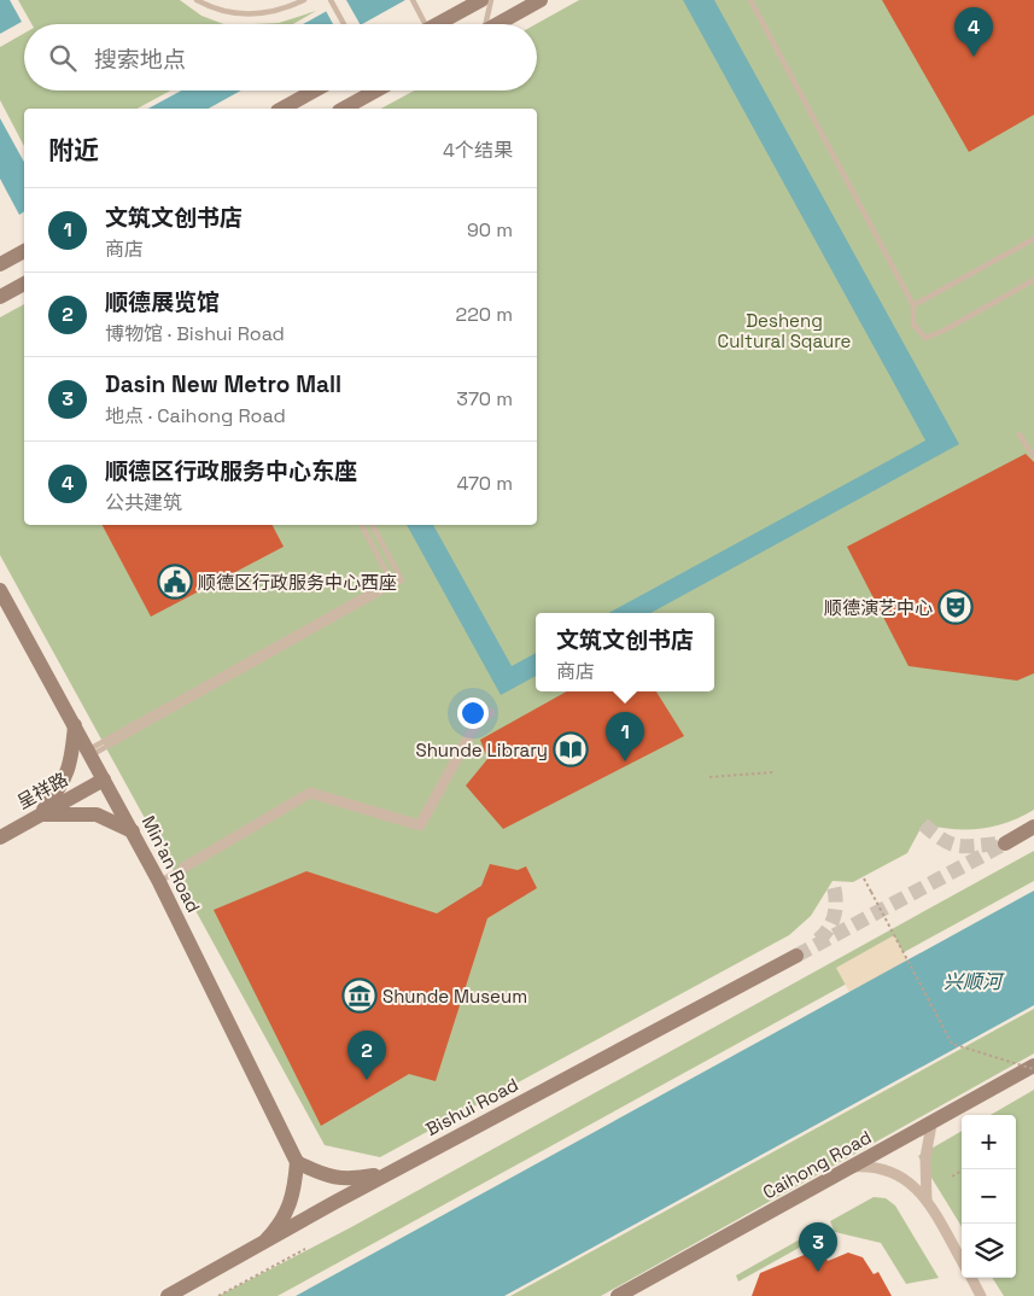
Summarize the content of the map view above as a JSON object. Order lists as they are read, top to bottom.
{
  "streets": {
    "main road": [
      "呈祥路",
      "Min'an Road",
      "Bishui Road",
      "Caihong Road"
    ]
  },
  "crossings": [
    ["呈祥路", "Min'an Road"]
  ],
  "water": ["兴顺河"],
  "parks": ["Desheng Cultural Sqaure"],
  "places": {
    "public building": ["顺德区行政服务中心西座"],
    "theatre": ["顺德演艺中心"],
    "library": ["Shunde Library"],
    "museum": ["Shunde Museum"]
  },
  "page": {
    "pins": [
      "4",
      "1",
      "2",
      "3"
    ],
    "search": "搜索地点",
    "heading": ["附近", "4个结果"],
    "list": [
      {
        "mark": "1",
        "name": "文筑文创书店",
        "note": "商店",
        "value": "90 m"
      },
      {
        "mark": "2",
        "name": "顺德展览馆",
        "note": "博物馆 · Bishui Road",
        "value": "220 m"
      },
      {
        "mark": "3",
        "name": "Dasin New Metro Mall",
        "note": "地点 · Caihong Road",
        "value": "370 m"
      },
      {
        "mark": "4",
        "name": "顺德区行政服务中心东座",
        "note": "公共建筑",
        "value": "470 m"
      }
    ],
    "popup": ["文筑文创书店", "商店"],
    "map_buttons": ["+", "−"]
  }
}
